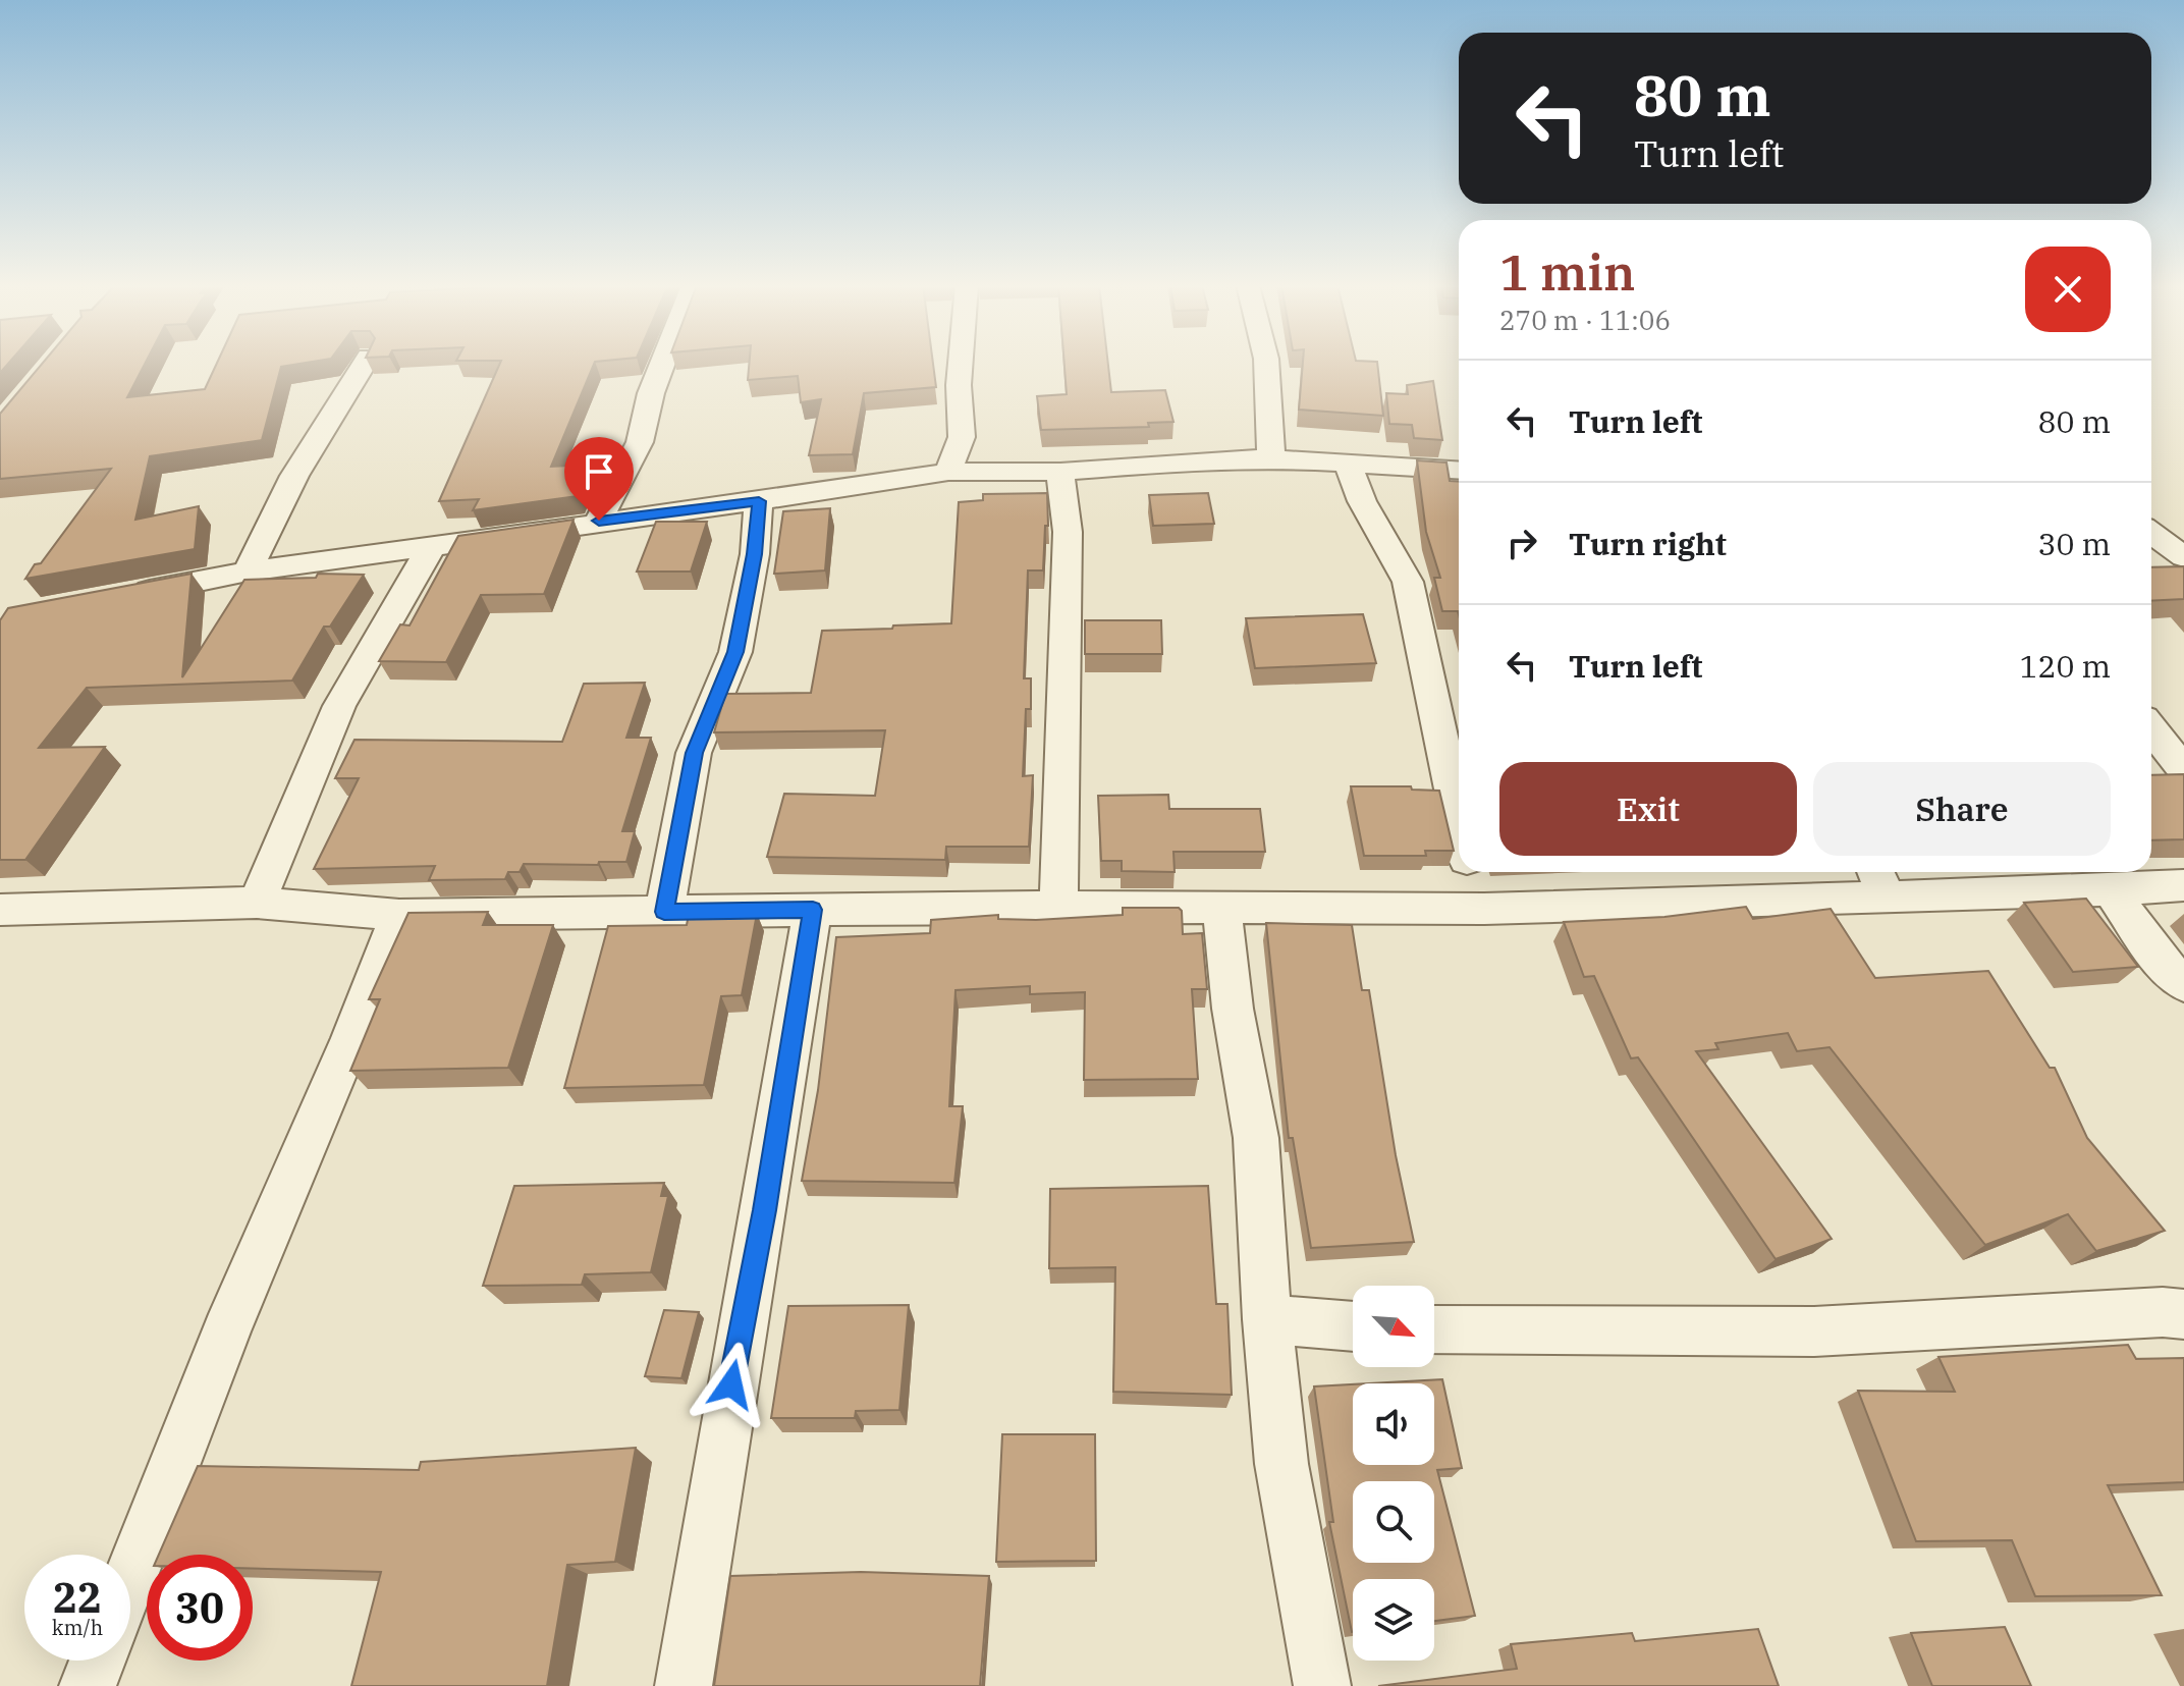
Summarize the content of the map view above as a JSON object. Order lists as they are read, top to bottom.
{
  "north": "bottom right",
  "page": {
    "turn": ["80 m", "Turn left"],
    "heading": ["1 min", "270 m · 11:06"],
    "list": [
      {
        "name": "Turn left",
        "value": "80 m"
      },
      {
        "name": "Turn right",
        "value": "30 m"
      },
      {
        "name": "Turn left",
        "value": "120 m"
      }
    ],
    "buttons": ["Exit", "Share"],
    "speed": "22 km/h",
    "limit": "30"
  }
}
